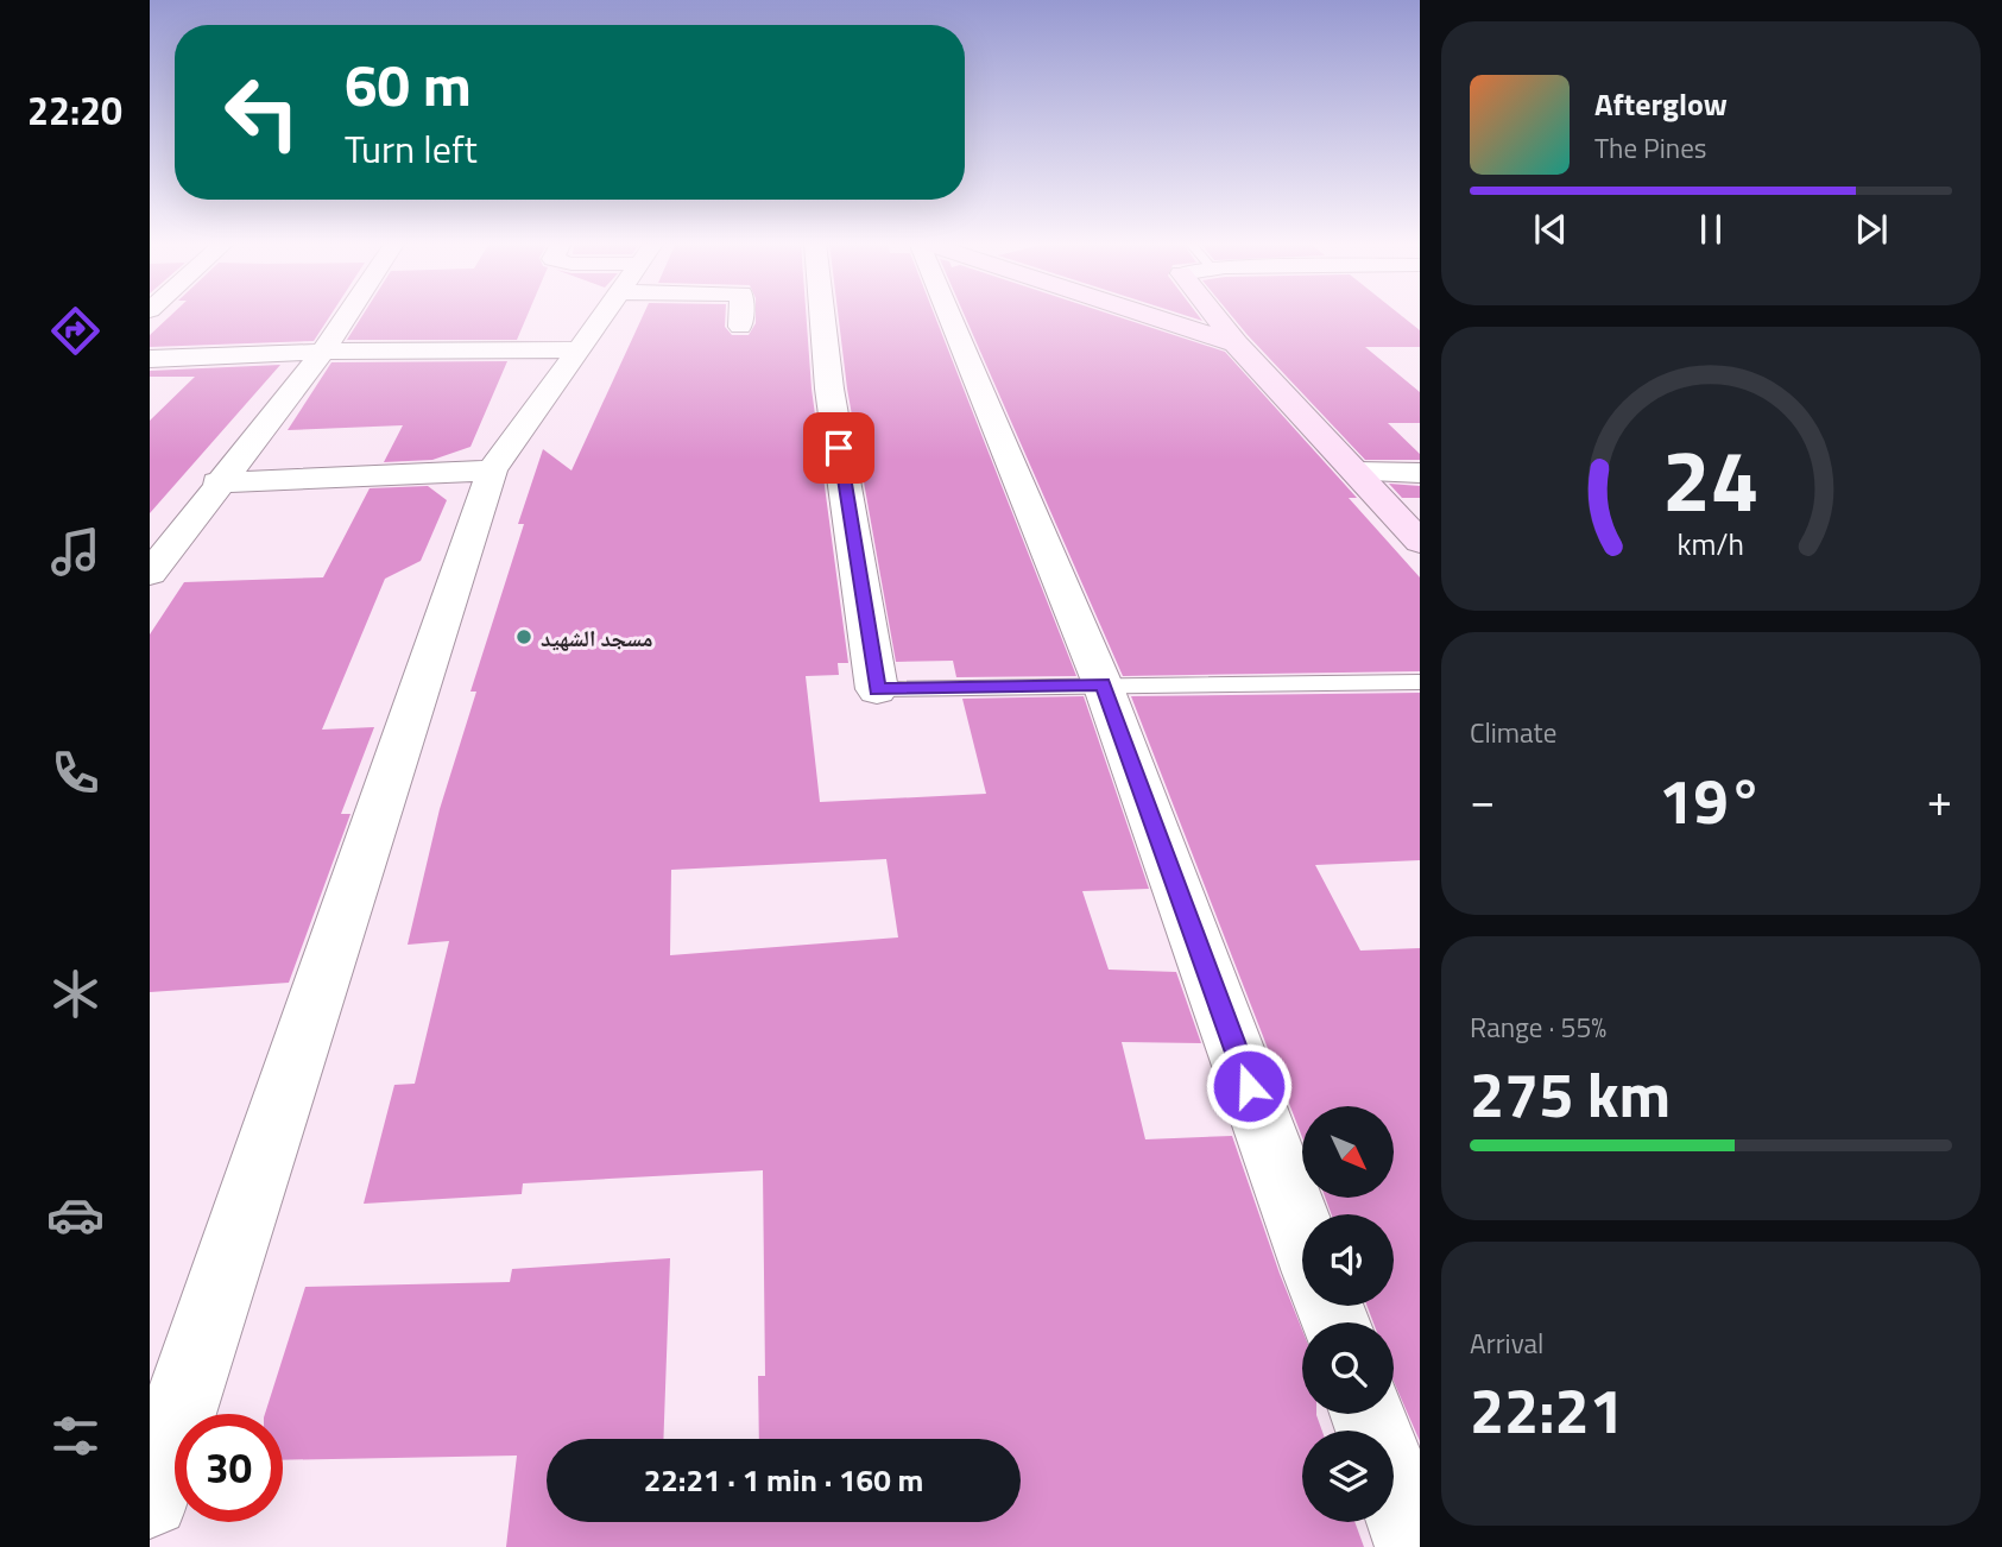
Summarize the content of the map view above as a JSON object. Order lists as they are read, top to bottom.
{
  "places": ["مسجد الشهيد"],
  "north": "bottom right",
  "page": {
    "tabs": "22:20",
    "turn": ["60 m", "Turn left"],
    "song": ["Afterglow", "The Pines"],
    "tile": [
      "Climate",
      ["Range · 55%", "275 km"],
      ["Arrival", "22:21"]
    ],
    "heat": ["−", "19°", "+"],
    "limit": "30",
    "trip": "22:21 · 1 min · 160 m",
    "gauge": ["24", "km/h"]
  }
}
